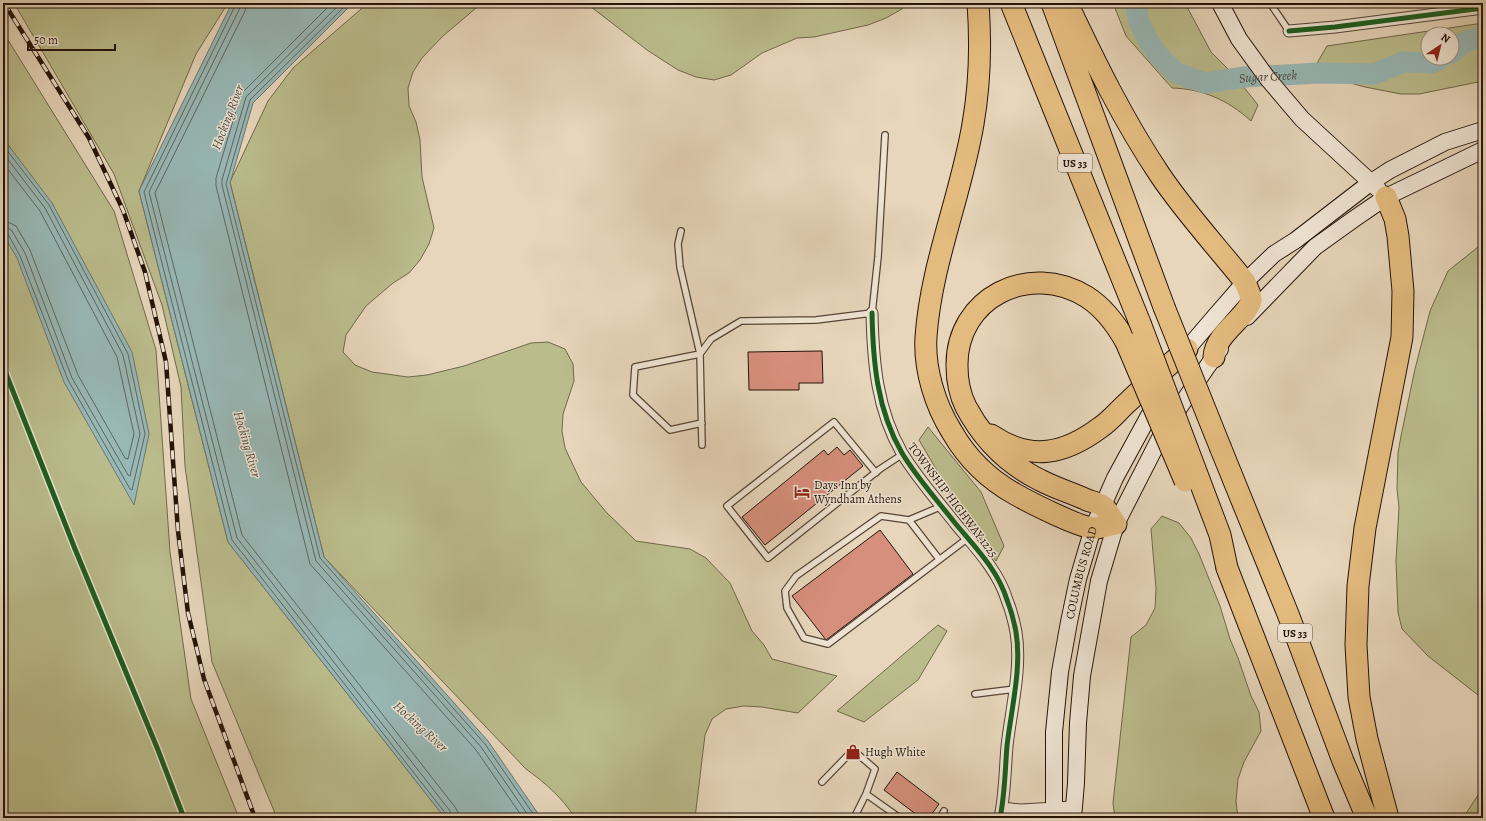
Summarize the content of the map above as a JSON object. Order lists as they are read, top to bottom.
{
  "streets": {
    "highway": ["US 33"],
    "main road": ["COLUMBUS ROAD"],
    "street": ["TOWNSHIP HIGHWAY 1225"]
  },
  "water": ["Sugar Creek", "Hocking River"],
  "places": {
    "hotel": ["Days Inn by Wyndham Athens"],
    "shop": ["Hugh White"]
  },
  "scale_bar": "50 m",
  "north": "top right"
}
